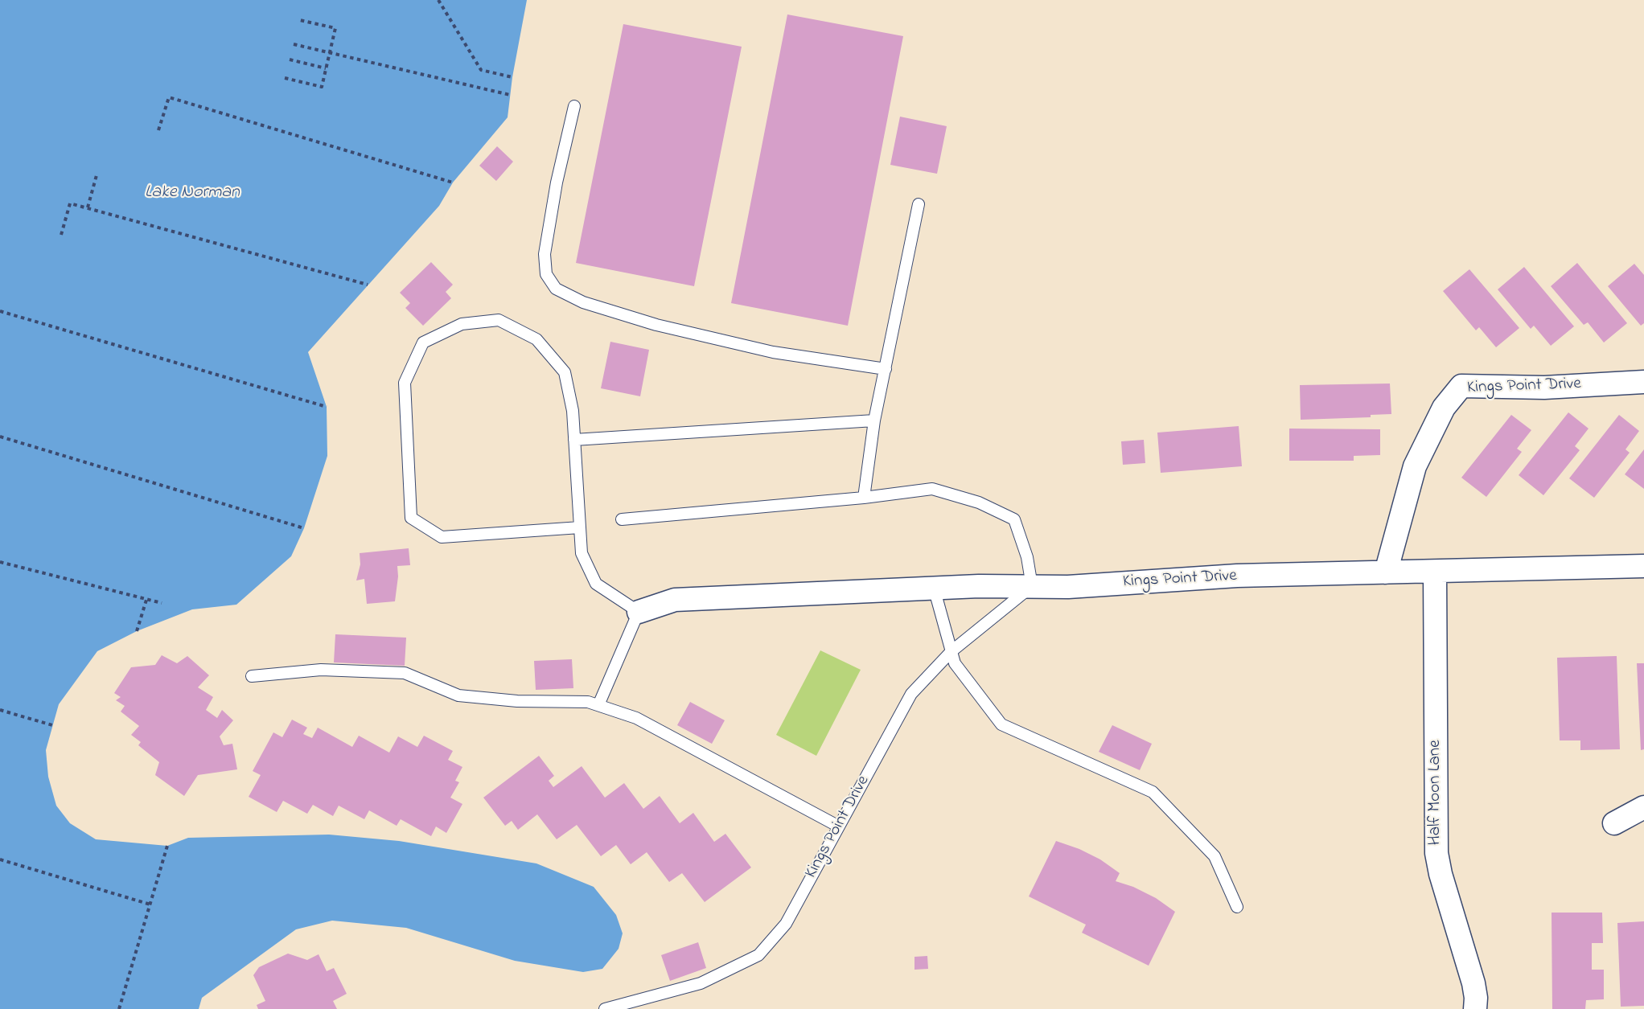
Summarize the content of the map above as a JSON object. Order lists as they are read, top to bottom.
{
  "streets": {
    "street": ["Kings Point Drive", "Half Moon Lane"]
  },
  "crossings": [
    ["Kings Point Drive", "Half Moon Lane"]
  ],
  "water": ["Lake Norman"]
}
